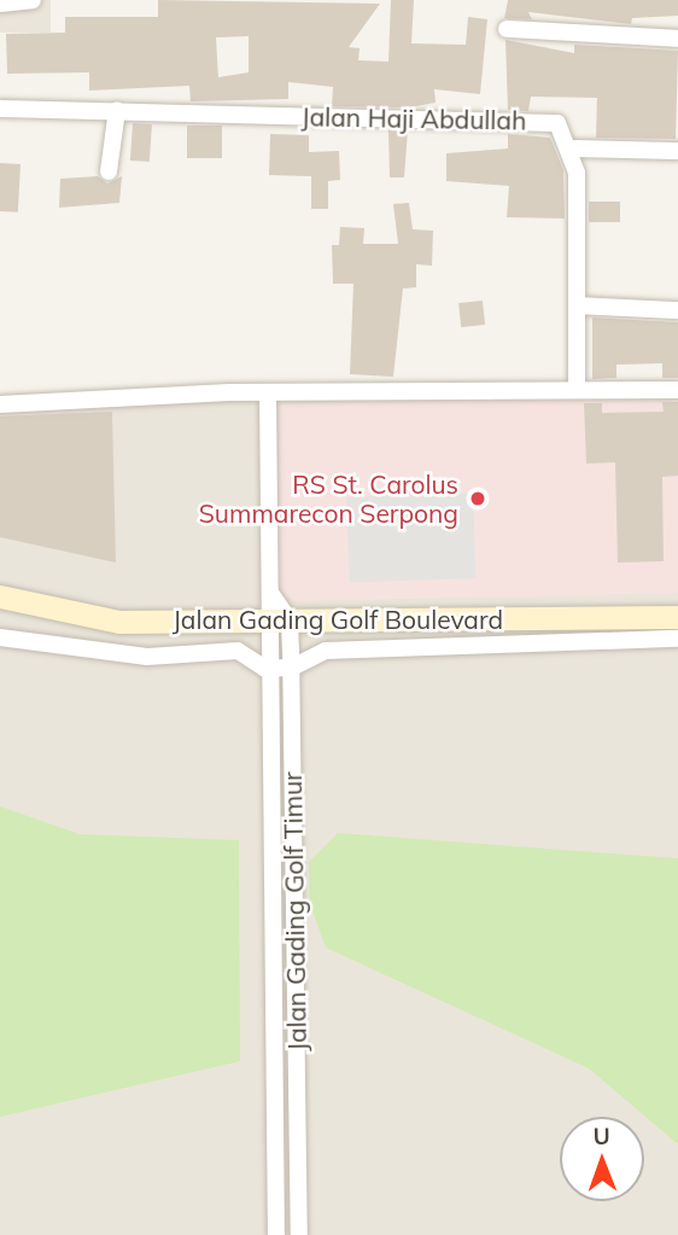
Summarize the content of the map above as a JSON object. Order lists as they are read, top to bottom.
{
  "streets": {
    "main road": ["Jalan Gading Golf Boulevard"],
    "street": ["Jalan Haji Abdullah", "Jalan Gading Golf Timur"]
  },
  "crossings": [
    ["Jalan Gading Golf Boulevard", "Jalan Gading Golf Timur"]
  ],
  "places": ["RS St. Carolus Summarecon Serpong"],
  "north": "top"
}
